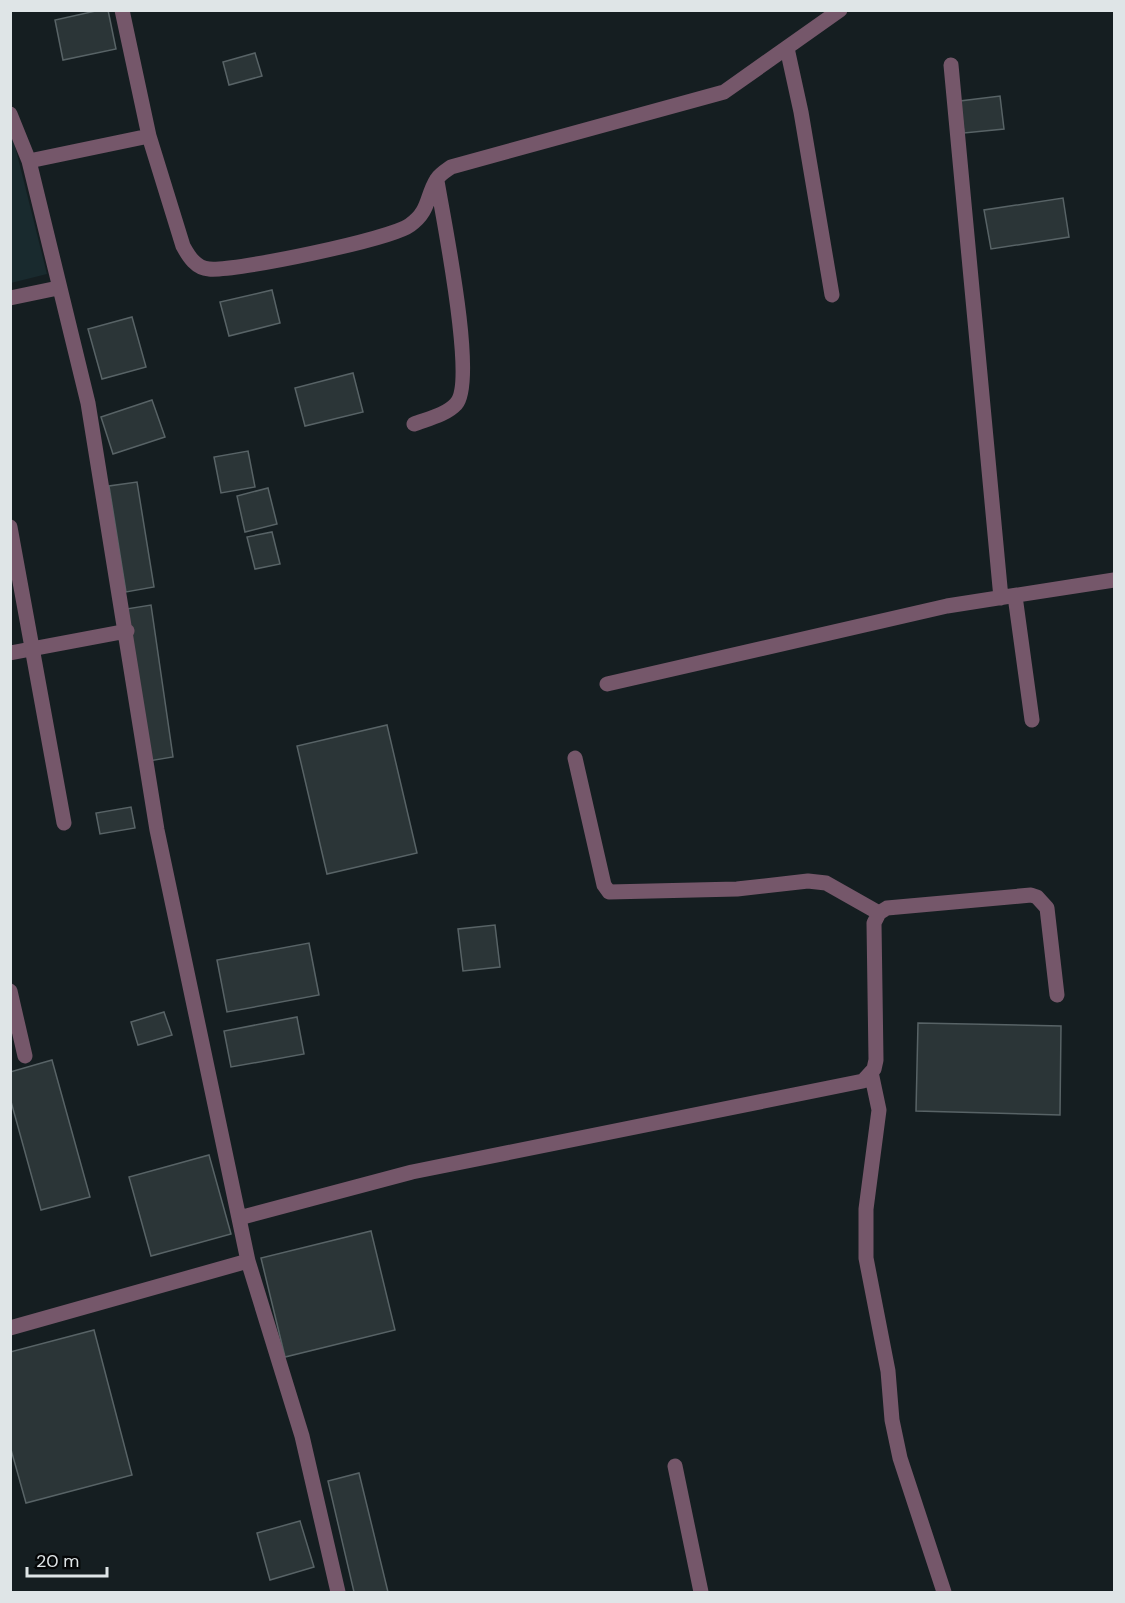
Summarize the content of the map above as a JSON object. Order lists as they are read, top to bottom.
{
  "scale_bar": "20 m"
}
